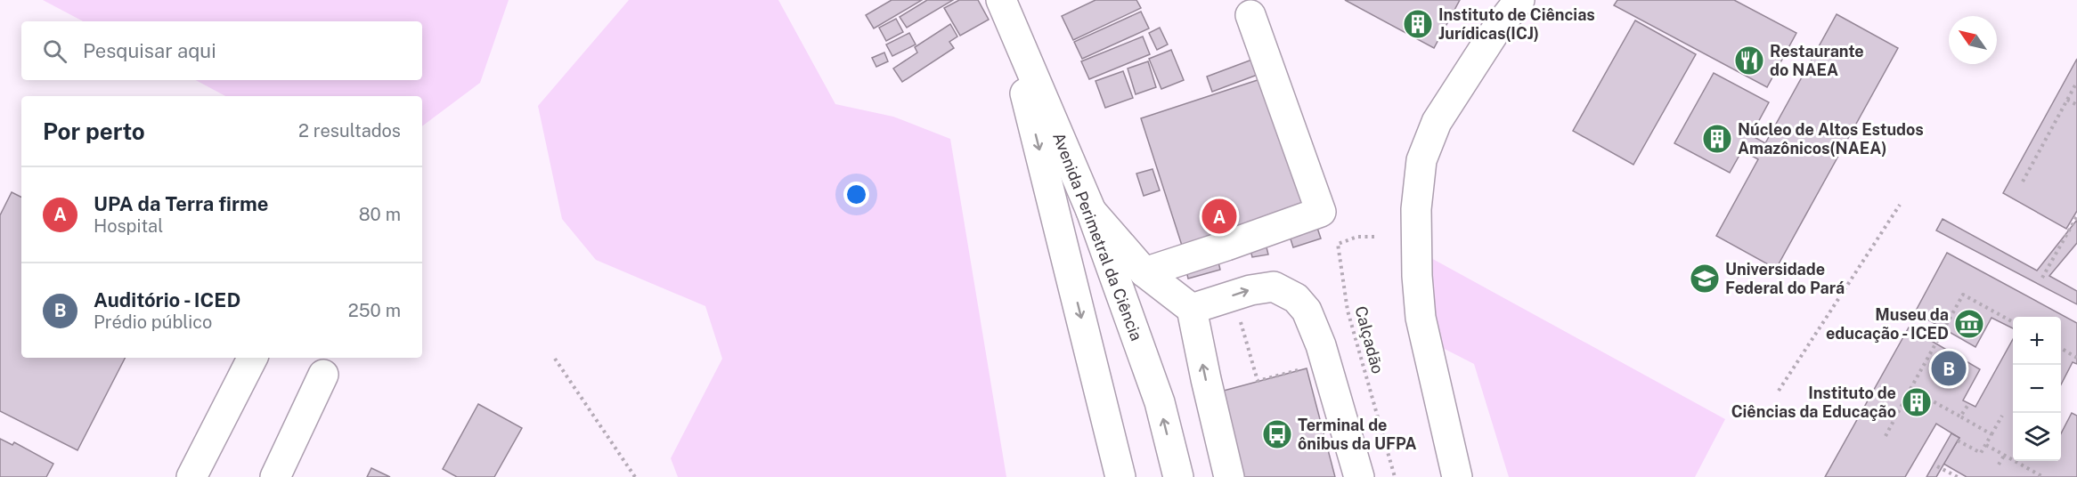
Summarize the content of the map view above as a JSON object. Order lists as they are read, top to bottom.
{
  "streets": {
    "main road": ["Avenida Perimetral da Ciência"],
    "path": ["Calçadão"]
  },
  "places": {
    "building": ["Instituto de Ciências Jurídicas(ICJ)", "Núcleo de Altos Estudos Amazônicos(NAEA)", "Instituto de Ciências da Educação"],
    "restaurant": ["Restaurante do NAEA"],
    "school or university": ["Universidade Federal do Pará"],
    "museum": ["Museu da educação - ICED"],
    "bus stop": ["Terminal de ônibus da UFPA"]
  },
  "north": "top left",
  "page": {
    "search": "Pesquisar aqui",
    "heading": ["Por perto", "2 resultados"],
    "list": [
      {
        "mark": "A",
        "name": "UPA da Terra firme",
        "note": "Hospital",
        "value": "80 m"
      },
      {
        "mark": "B",
        "name": "Auditório - ICED",
        "note": "Prédio público",
        "value": "250 m"
      }
    ],
    "pins": ["A", "B"],
    "map_buttons": ["+", "−"]
  }
}
